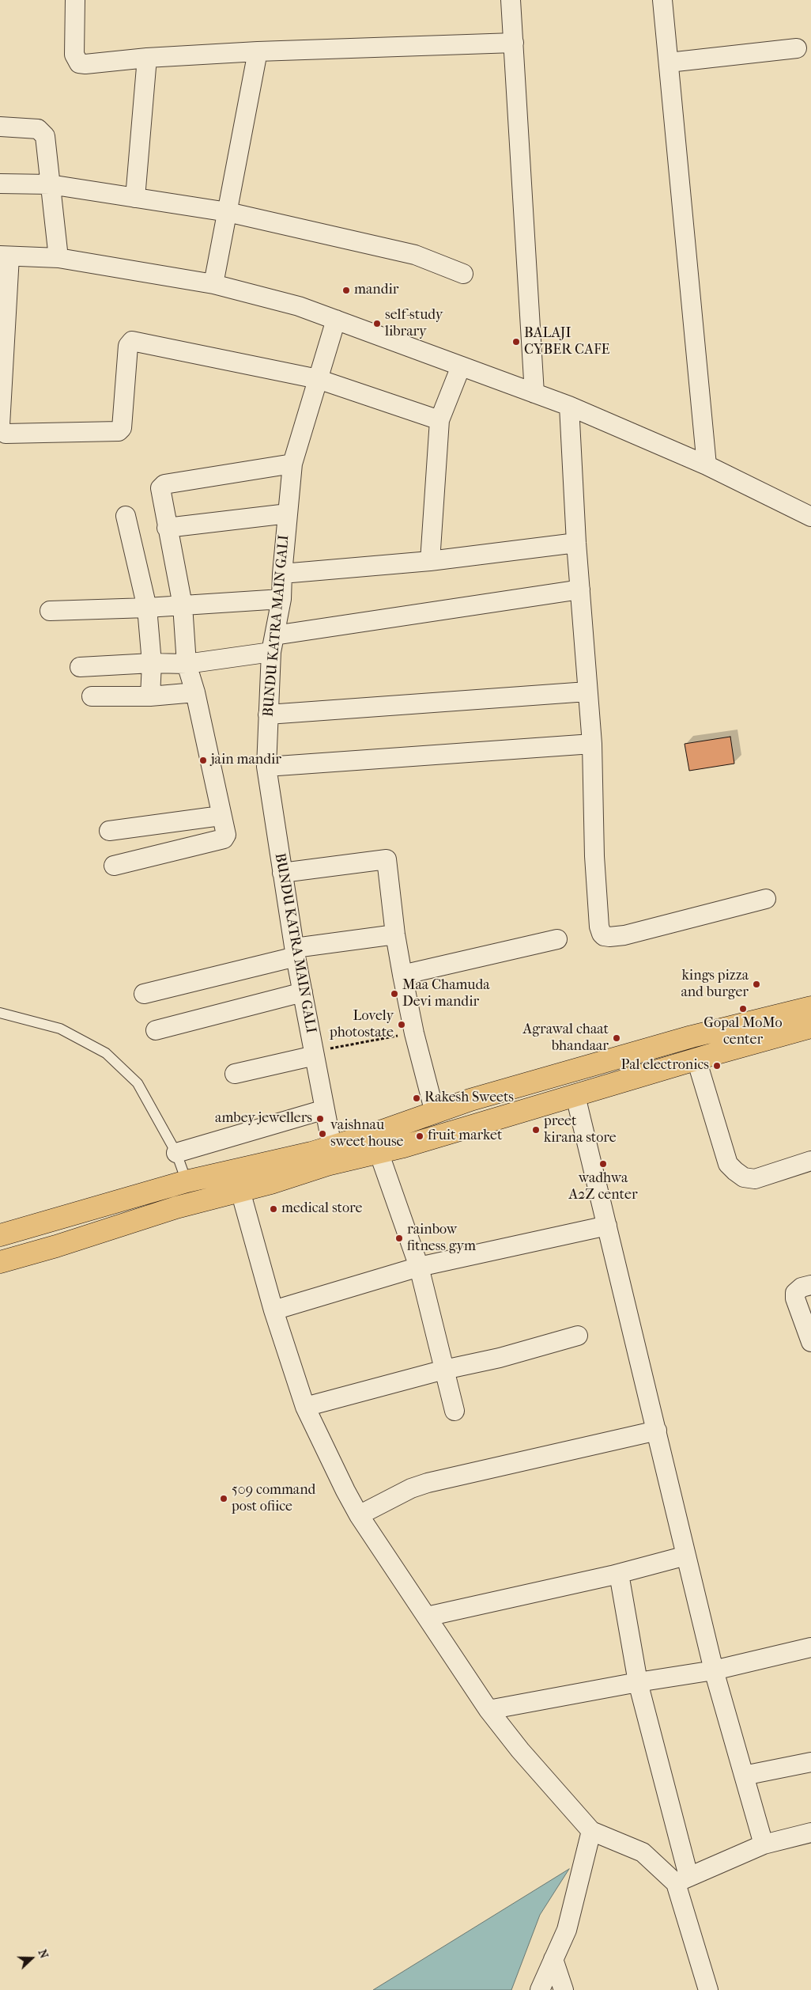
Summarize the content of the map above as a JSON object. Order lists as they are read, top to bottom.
{
  "streets": {
    "street": ["BUNDU KATRA MAIN GALI"]
  },
  "places": [
    "mandir",
    "self-study library",
    "BALAJI CYBER CAFE",
    "jain mandir",
    "kings pizza and burger",
    "Maa Chamuda Devi mandir",
    "Gopal MoMo center",
    "Lovely photostate",
    "Agrawal chaat bhandaar",
    "Pal electronics",
    "Rakesh Sweets",
    "ambey jewellers",
    "preet kirana store",
    "vaishnau sweet house",
    "fruit market",
    "wadhwa A2Z center",
    "medical store",
    "rainbow fitness gym",
    "509 command post ofiice"
  ],
  "north": "right"
}
